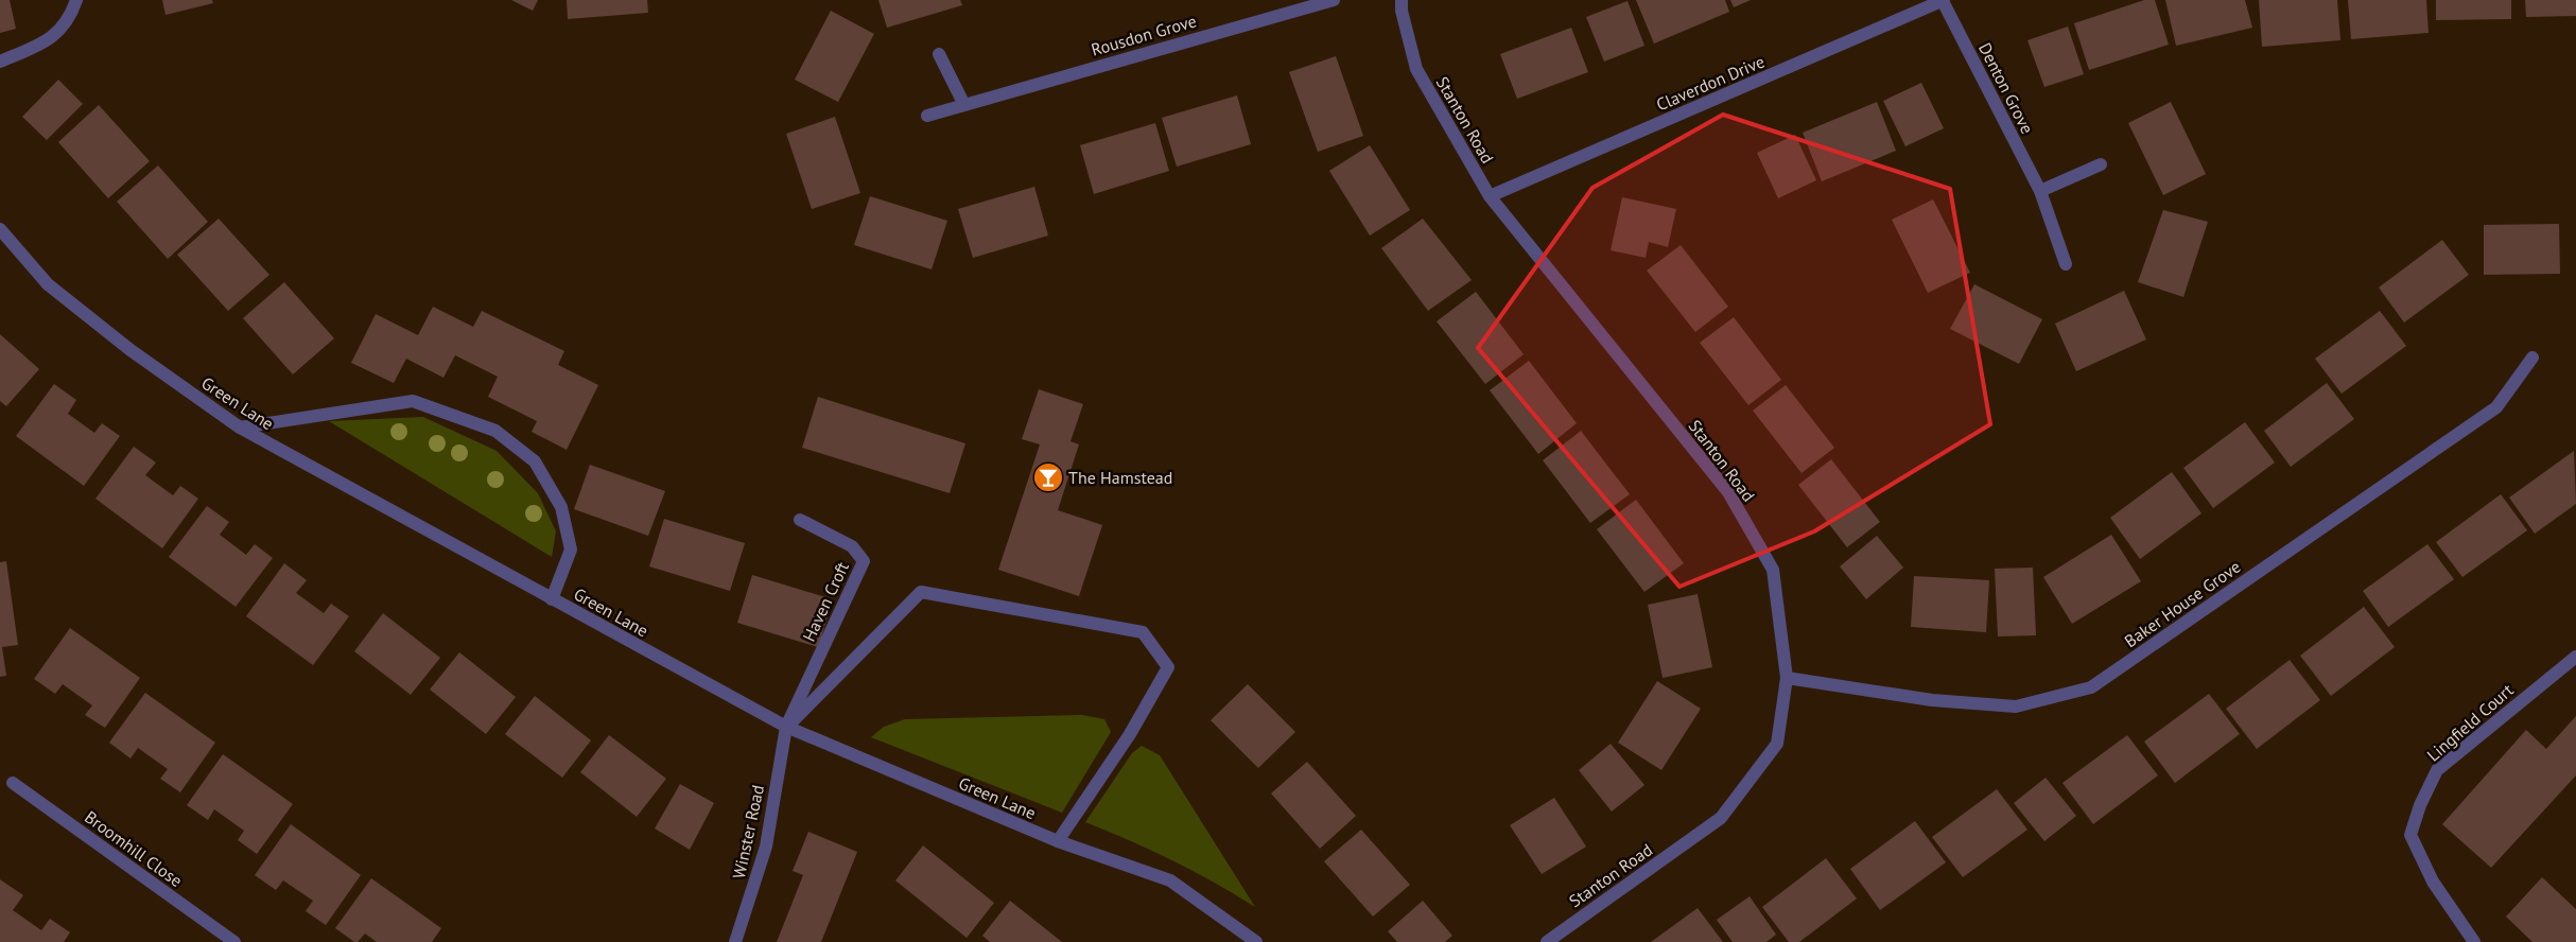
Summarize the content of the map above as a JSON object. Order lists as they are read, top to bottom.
{
  "streets": {
    "street": [
      "Rousdon Grove",
      "Claverdon Drive",
      "Denton Grove",
      "Stanton Road",
      "Green Lane",
      "Haven Croft",
      "Baker House Grove",
      "Lingfield Court",
      "Winster Road",
      "Broomhill Close"
    ]
  },
  "crossings": [
    ["Claverdon Drive", "Denton Grove"],
    ["Claverdon Drive", "Stanton Road"],
    ["Stanton Road", "Baker House Grove"],
    ["Green Lane", "Haven Croft"],
    ["Green Lane", "Winster Road"],
    ["Haven Croft", "Winster Road"]
  ],
  "places": {
    "bar": ["The Hamstead"]
  }
}
